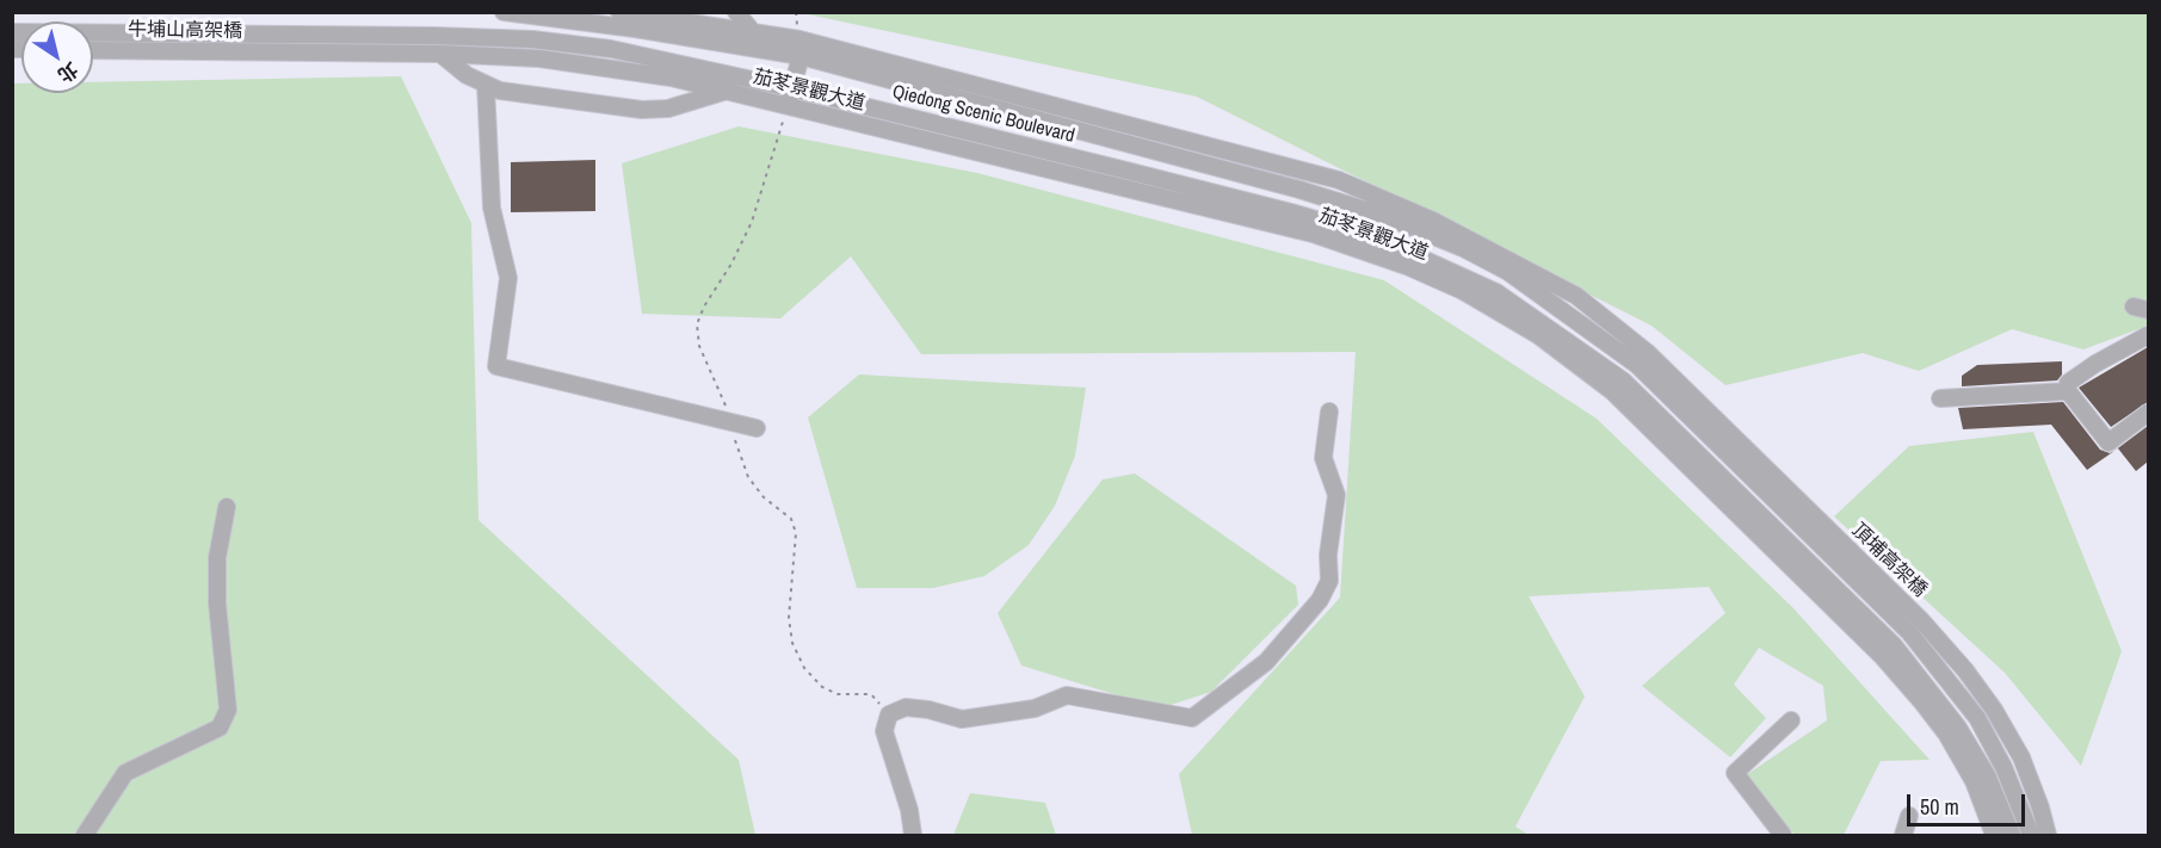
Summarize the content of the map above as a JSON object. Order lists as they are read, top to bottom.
{
  "streets": {
    "street": [
      "牛埔山高架橋",
      "茄苳景觀大道",
      "Qiedong Scenic Boulevard",
      "頂埔高架橋"
    ]
  },
  "crossings": [
    ["牛埔山高架橋", "茄苳景觀大道"],
    ["牛埔山高架橋", "Qiedong Scenic Boulevard"],
    ["茄苳景觀大道", "Qiedong Scenic Boulevard"],
    ["茄苳景觀大道", "頂埔高架橋"],
    ["Qiedong Scenic Boulevard", "頂埔高架橋"]
  ],
  "scale_bar": "50 m",
  "north": "bottom right"
}
